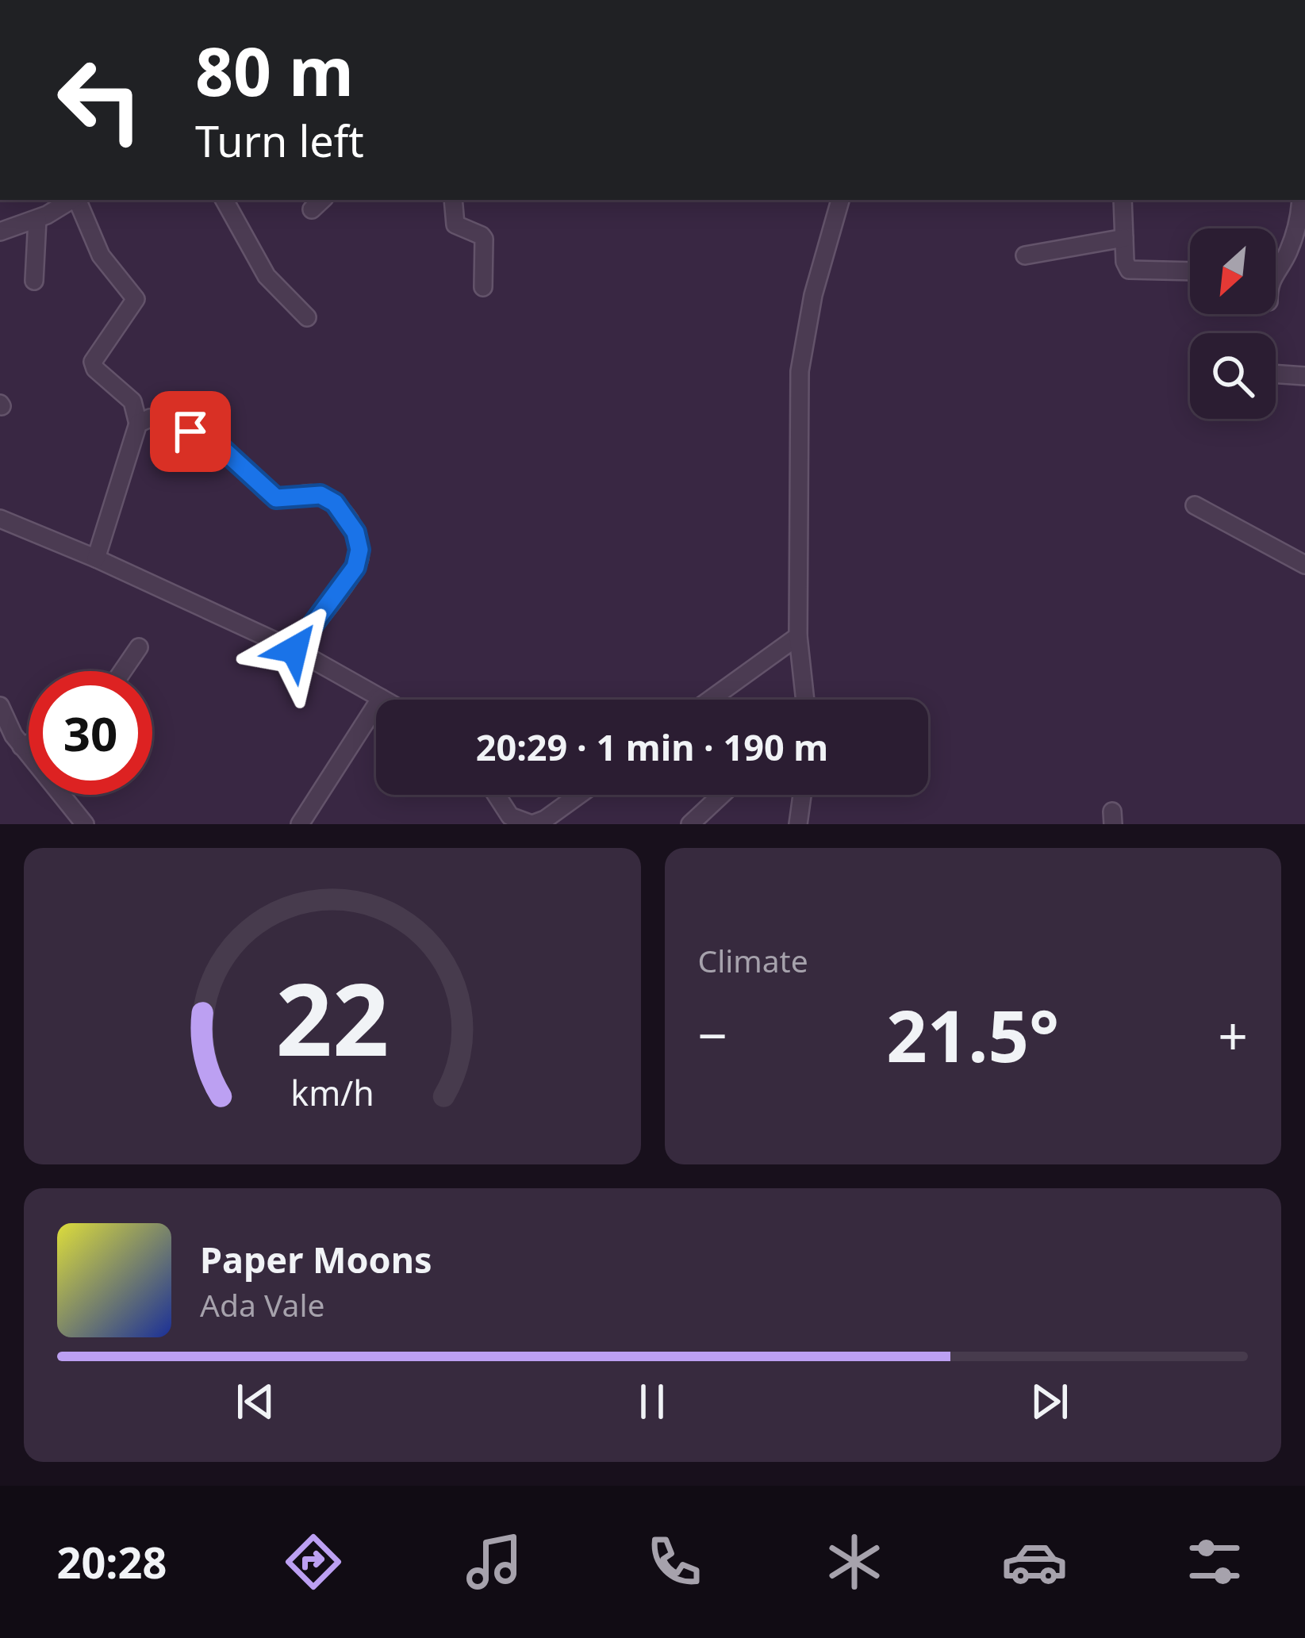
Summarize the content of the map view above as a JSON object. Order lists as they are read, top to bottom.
{
  "north": "bottom left",
  "page": {
    "turn": ["80 m", "Turn left"],
    "limit": "30",
    "trip": "20:29 · 1 min · 190 m",
    "tile": "Climate",
    "heat": ["−", "21.5°", "+"],
    "song": ["Paper Moons", "Ada Vale"],
    "tabs": "20:28",
    "gauge": ["22", "km/h"]
  }
}
